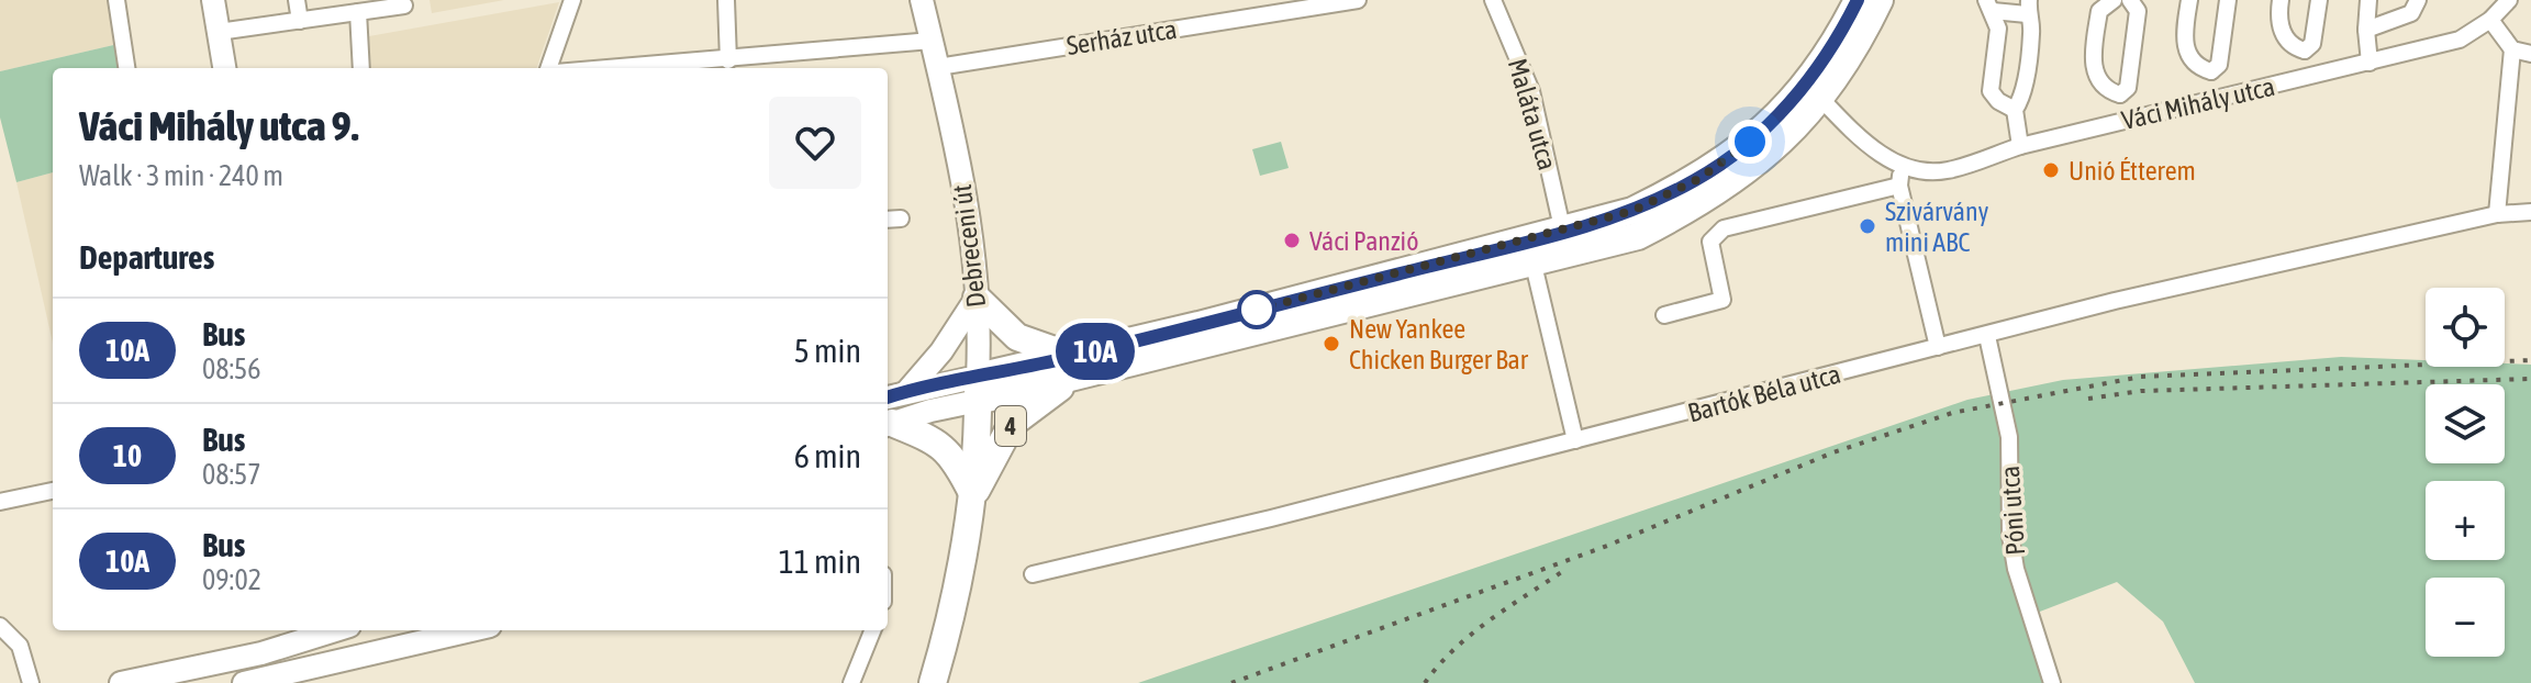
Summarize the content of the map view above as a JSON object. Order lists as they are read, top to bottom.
{
  "streets": {
    "main road": ["Debreceni út", "4"],
    "street": [
      "Serház utca",
      "Váci Mihály utca",
      "Maláta utca",
      "Bartók Béla utca",
      "Póni utca"
    ]
  },
  "crossings": [
    ["Serház utca", "Debreceni út"],
    ["Váci Mihály utca", "4"],
    ["Maláta utca", "4"],
    ["Debreceni út", "4"],
    ["Bartók Béla utca", "Póni utca"]
  ],
  "places": [
    "Unió Étterem",
    "Szivárvány mini ABC",
    "Váci Panzió",
    "New Yankee Chicken Burger Bar"
  ],
  "lines": ["bus line 10A"],
  "page": {
    "on_map": "10A",
    "heading": [
      ["Váci Mihály utca 9.", "Walk · 3 min · 240 m"],
      "Departures"
    ],
    "map_buttons": ["+", "−"],
    "list": [
      {
        "mark": "10A",
        "name": "Bus",
        "note": "08:56",
        "value": "5 min"
      },
      {
        "mark": "10",
        "name": "Bus",
        "note": "08:57",
        "value": "6 min"
      },
      {
        "mark": "10A",
        "name": "Bus",
        "note": "09:02",
        "value": "11 min"
      }
    ]
  }
}
